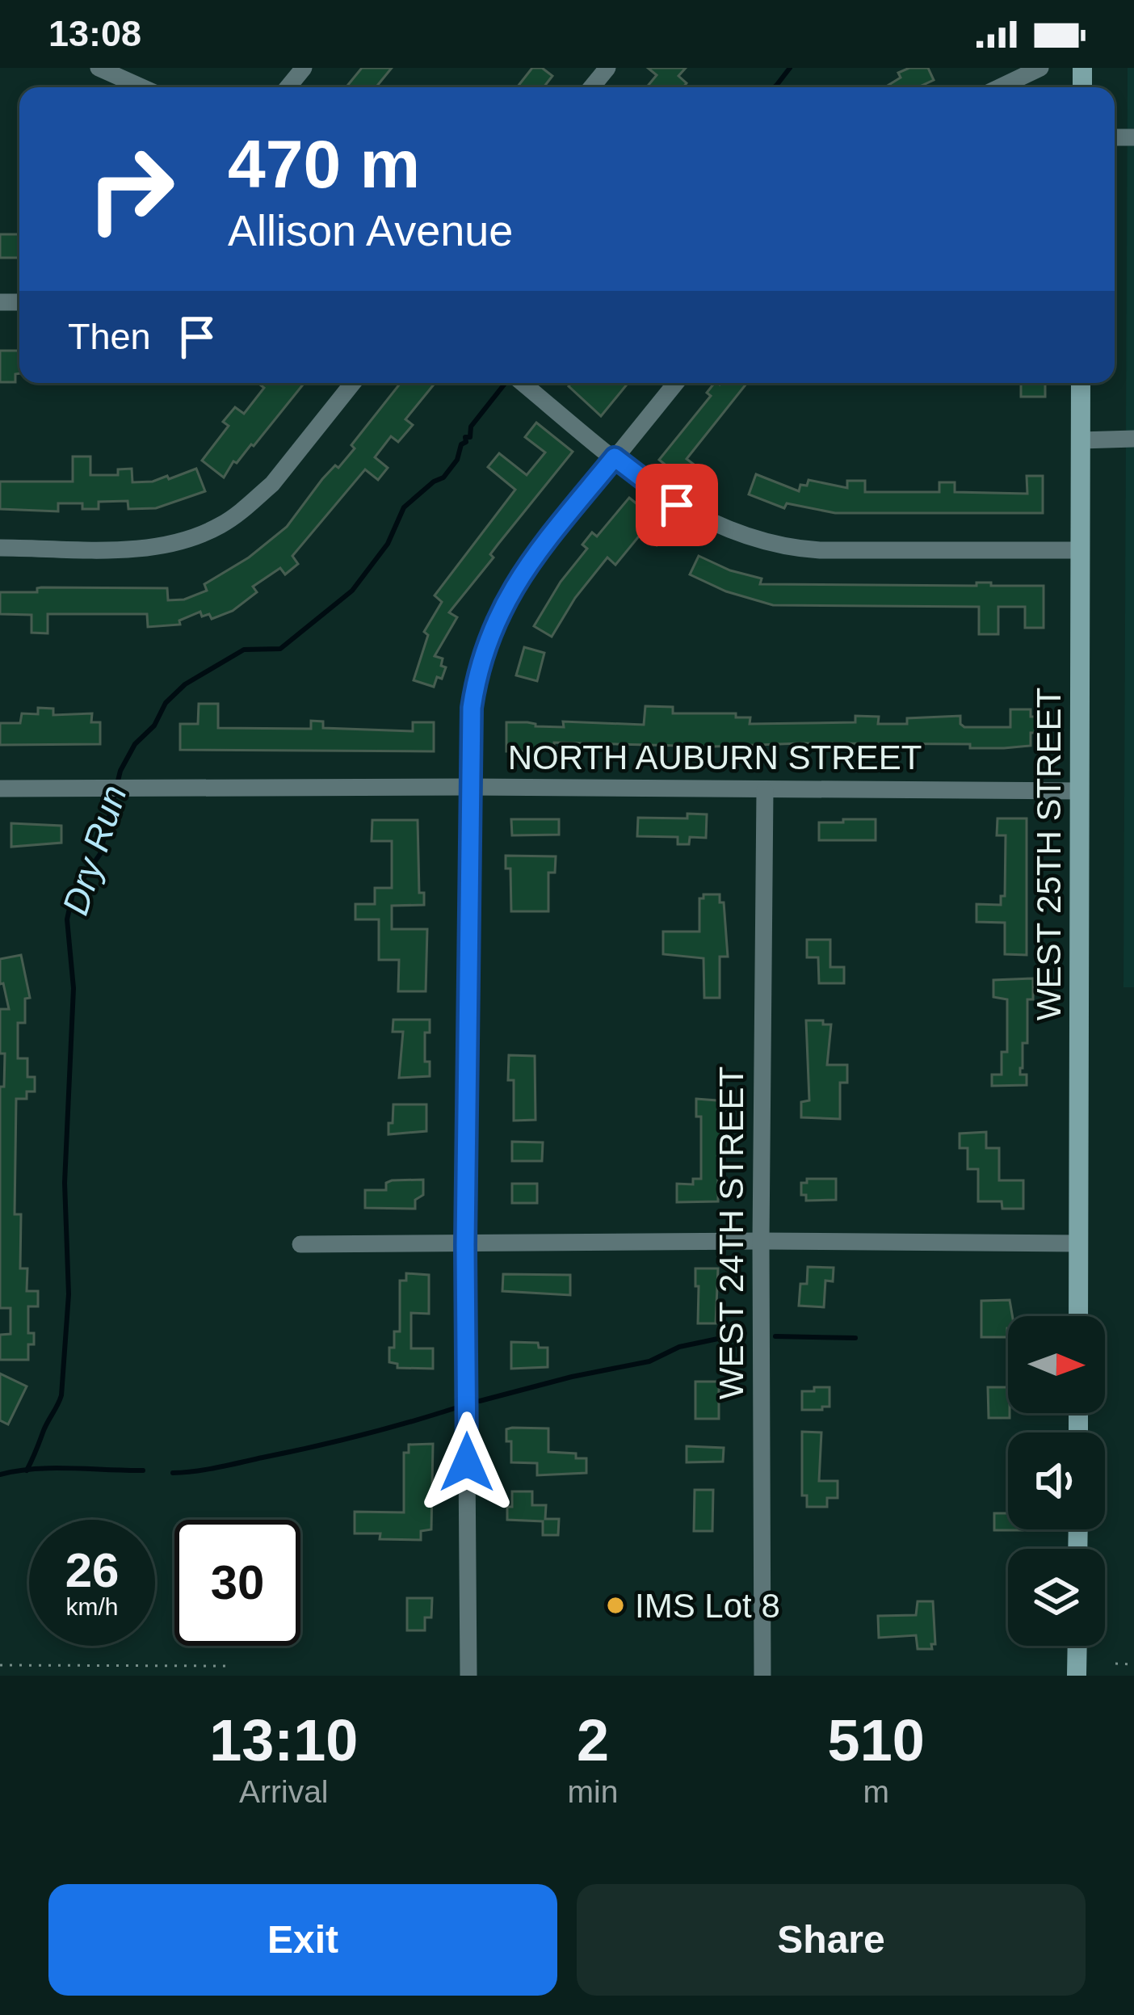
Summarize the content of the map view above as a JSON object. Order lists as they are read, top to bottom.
{
  "streets": {
    "main road": ["WEST 25TH STREET"],
    "street": ["NORTH AUBURN STREET", "WEST 24TH STREET"]
  },
  "crossings": [
    ["NORTH AUBURN STREET", "WEST 25TH STREET"],
    ["NORTH AUBURN STREET", "WEST 24TH STREET"]
  ],
  "water": ["Dry Run"],
  "places": ["IMS Lot 8"],
  "north": "right",
  "page": {
    "status": "13:08",
    "turn": ["470 m", "Allison Avenue"],
    "then": "Then",
    "speed": "26 km/h",
    "limit": "30",
    "eta": [
      "13:10",
      "Arrival",
      "2",
      "min",
      "510",
      "m"
    ],
    "buttons": ["Exit", "Share"]
  }
}
